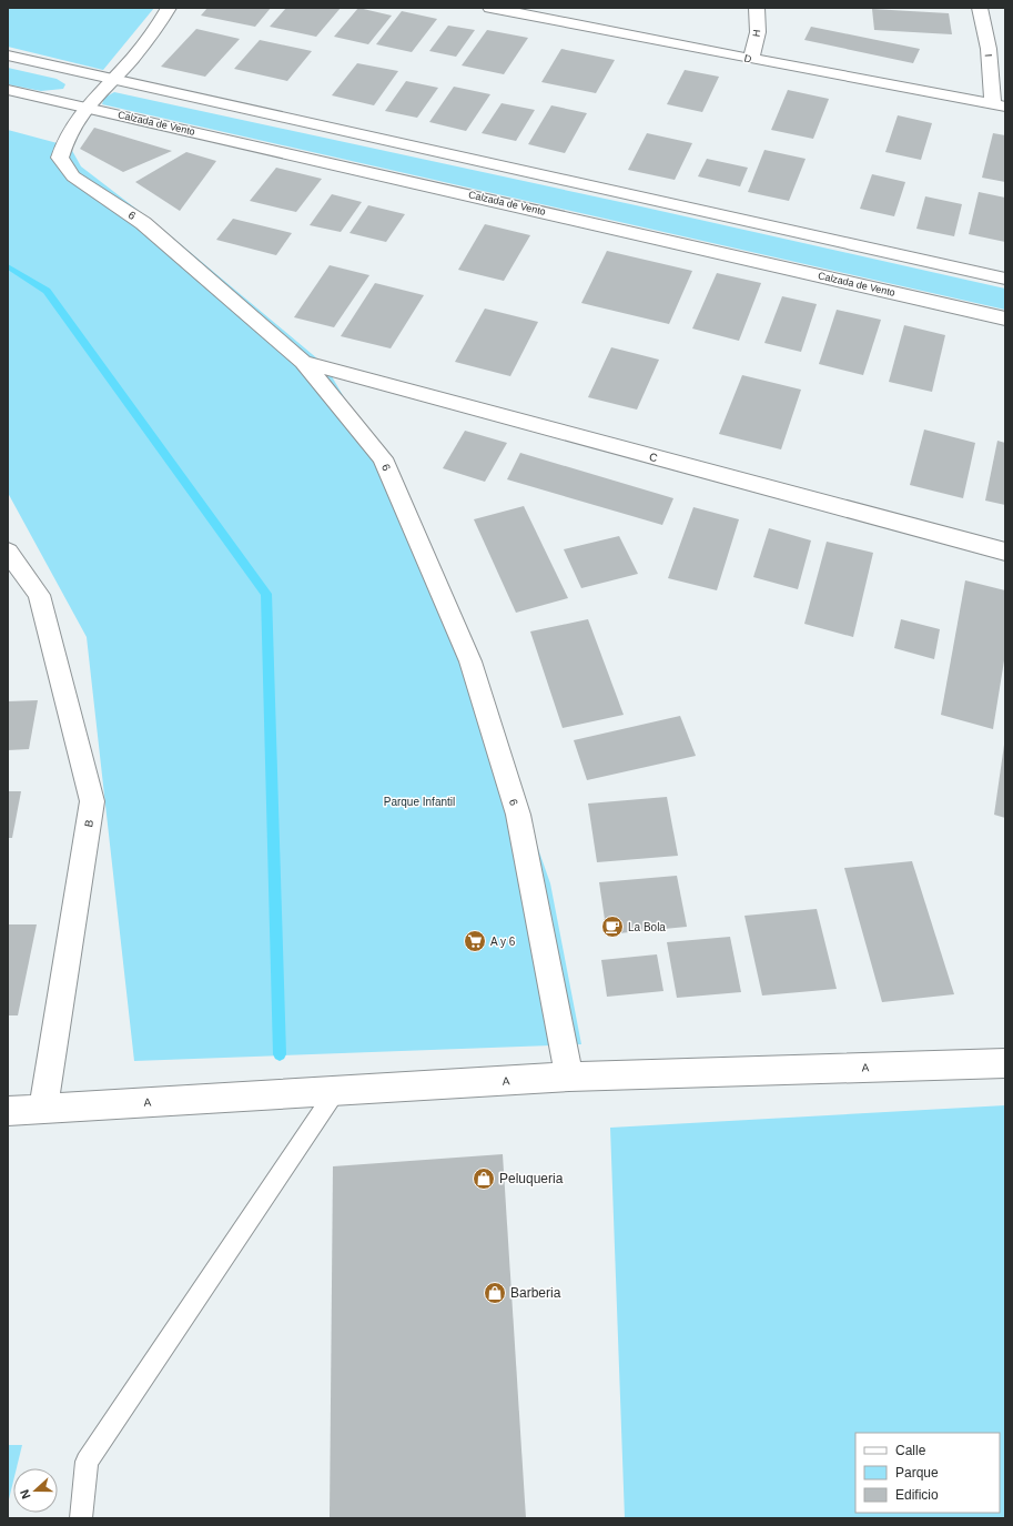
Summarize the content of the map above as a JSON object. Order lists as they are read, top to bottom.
{
  "streets": {
    "street": [
      "H",
      "I",
      "D",
      "Calzada de Vento",
      "6",
      "C",
      "B",
      "A"
    ]
  },
  "crossings": [
    ["H", "D"],
    ["I", "D"],
    ["Calzada de Vento", "6"],
    ["6", "C"],
    ["6", "A"],
    ["B", "A"]
  ],
  "parks": ["Parque Infantil"],
  "places": {
    "cafe": ["La Bola"],
    "supermarket": ["A y 6"],
    "shop": ["Peluqueria", "Barberia"]
  },
  "legend": ["Calle", "Parque", "Edificio"],
  "north": "left"
}
